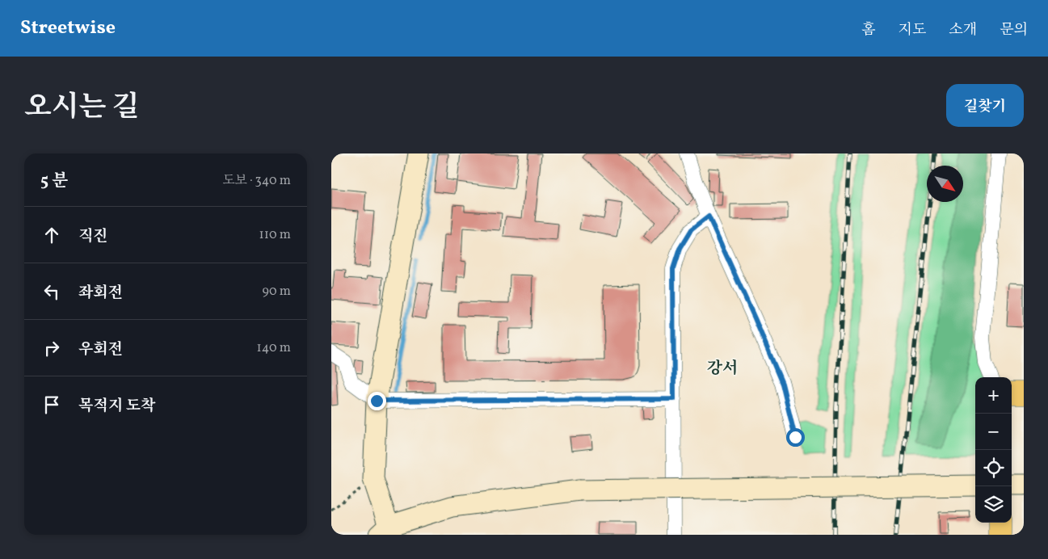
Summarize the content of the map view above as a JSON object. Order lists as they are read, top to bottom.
{
  "districts": ["강서"],
  "north": "bottom right",
  "page": {
    "header": "Streetwise",
    "nav": [
      "홈",
      "지도",
      "소개",
      "문의"
    ],
    "title": "오시는 길",
    "buttons": "길찾기",
    "heading": ["5 분", "도보 · 340 m"],
    "list": [
      ["직진", "110 m"],
      ["좌회전", "90 m"],
      ["우회전", "140 m"],
      "목적지 도착"
    ],
    "map_buttons": ["+", "−"]
  }
}
